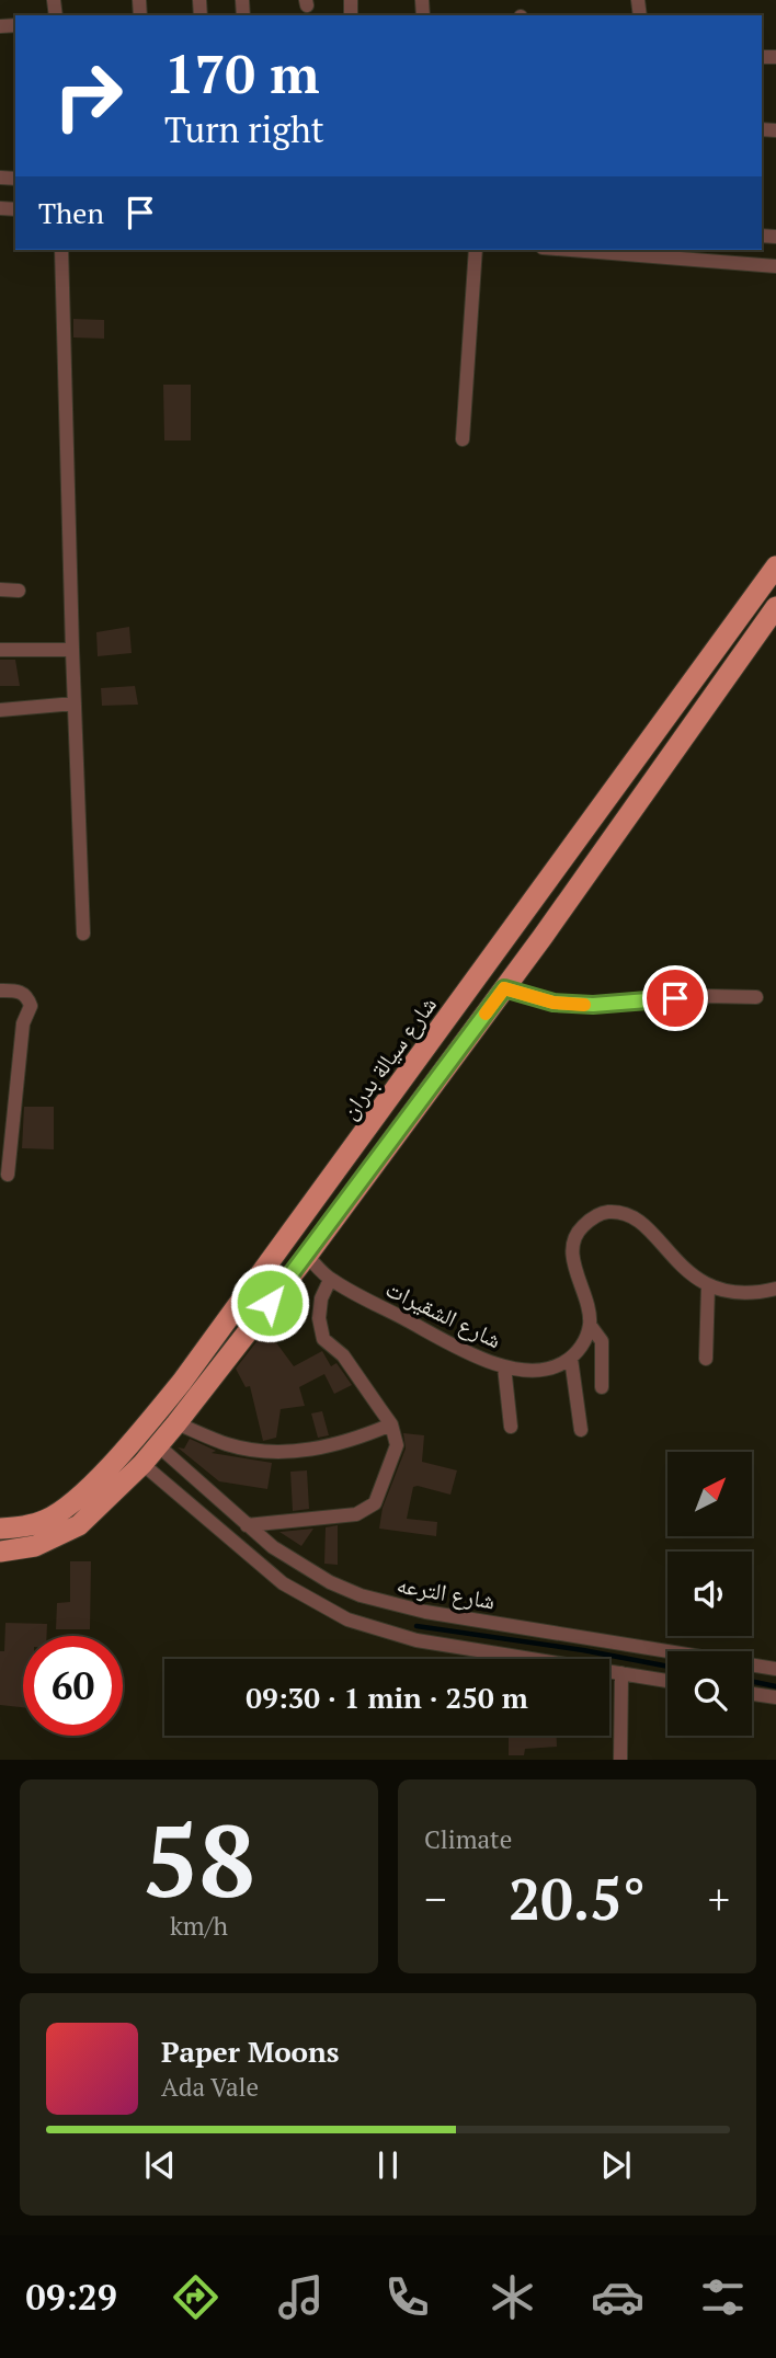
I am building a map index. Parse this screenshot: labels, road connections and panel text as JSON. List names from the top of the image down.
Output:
{
  "streets": {
    "main road": ["شارع سيالة بدران"],
    "street": ["شارع الشقيرات", "شارع الترعه"]
  },
  "north": "top right",
  "page": {
    "turn": ["170 m", "Turn right"],
    "then": "Then",
    "limit": "60",
    "trip": "09:30 · 1 min · 250 m",
    "tile": [
      ["58", "km/h"],
      "Climate"
    ],
    "heat": ["−", "20.5°", "+"],
    "song": ["Paper Moons", "Ada Vale"],
    "tabs": "09:29"
  }
}
